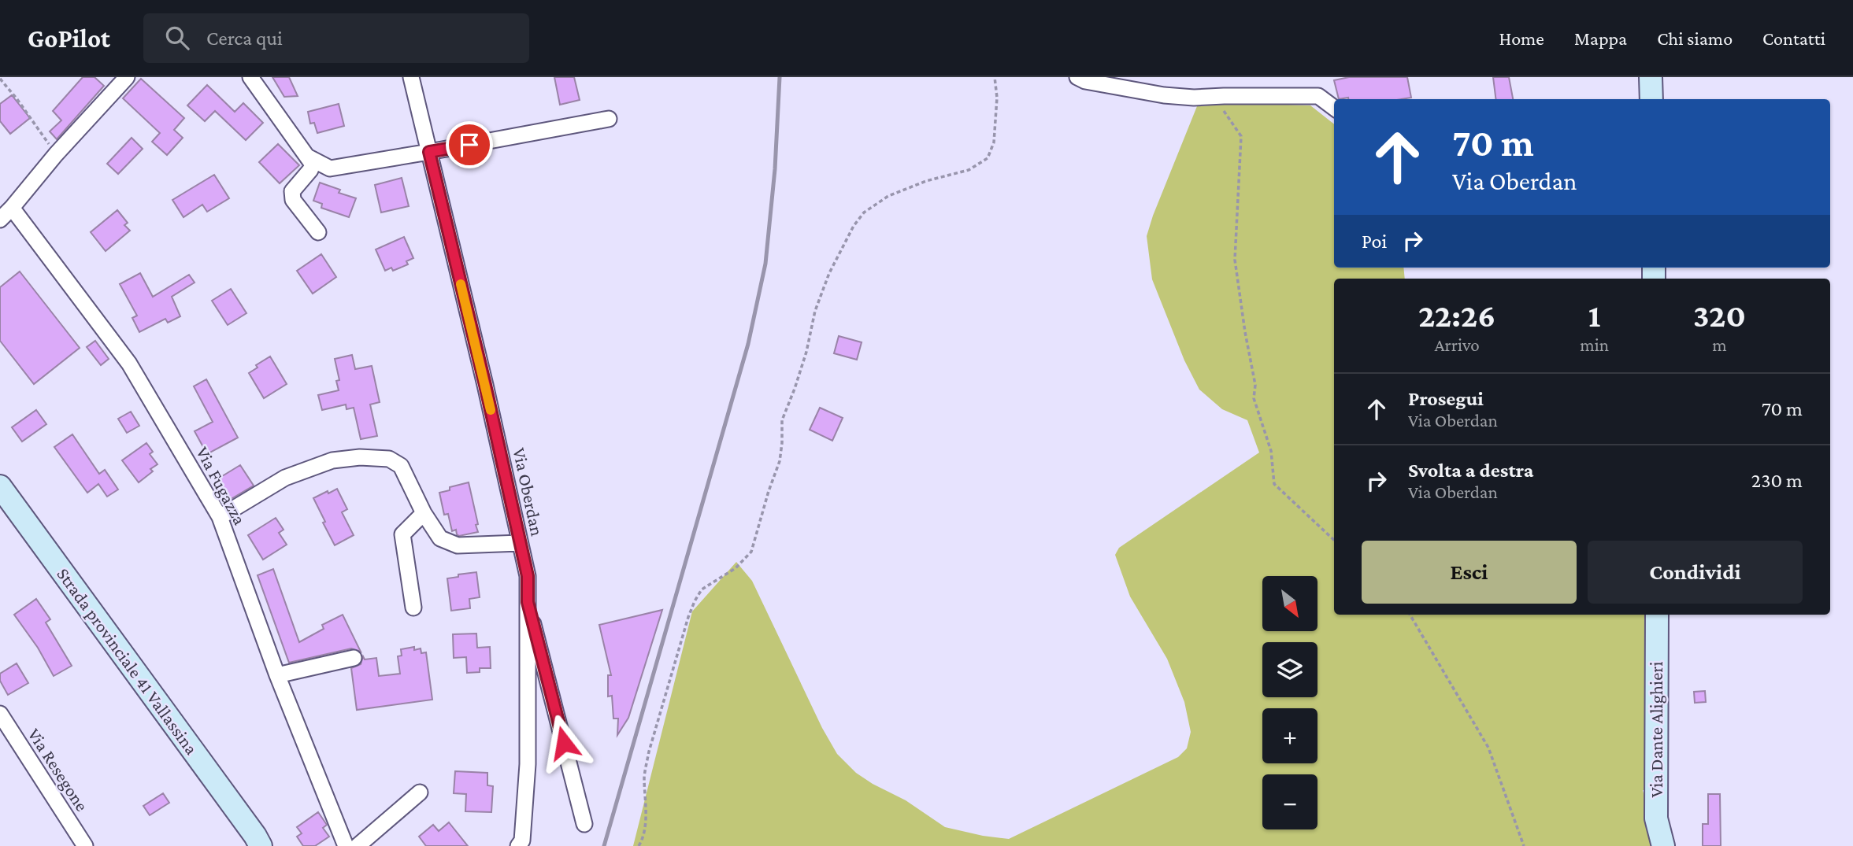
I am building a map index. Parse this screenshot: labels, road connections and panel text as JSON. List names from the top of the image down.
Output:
{
  "streets": {
    "main road": ["Strada provinciale 41 Vallassina", "Via Dante Alighieri"],
    "street": ["Via Fugazza", "Via Oberdan", "Via Resegone"]
  },
  "north": "bottom right",
  "page": {
    "header": "GoPilot",
    "search": "Cerca qui",
    "nav": [
      "Home",
      "Mappa",
      "Chi siamo",
      "Contatti"
    ],
    "turn": ["70 m", "Via Oberdan"],
    "then": "Poi",
    "eta": [
      "22:26",
      "Arrivo",
      "1",
      "min",
      "320",
      "m"
    ],
    "list": [
      {
        "name": "Prosegui",
        "note": "Via Oberdan",
        "value": "70 m"
      },
      {
        "name": "Svolta a destra",
        "note": "Via Oberdan",
        "value": "230 m"
      }
    ],
    "buttons": ["Esci", "Condividi"],
    "map_buttons": ["+", "−"]
  }
}
